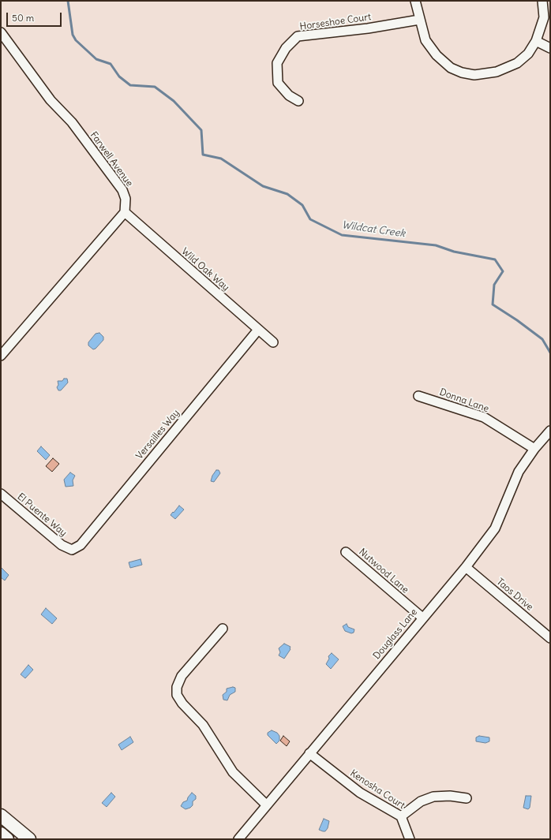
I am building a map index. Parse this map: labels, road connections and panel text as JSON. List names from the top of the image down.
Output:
{
  "streets": {
    "street": [
      "Horseshoe Court",
      "Farwell Avenue",
      "Wild Oak Way",
      "Donna Lane",
      "Versailles Way",
      "El Puente Way",
      "Nutwood Lane",
      "Taos Drive",
      "Douglass Lane",
      "Kenosha Court"
    ]
  },
  "crossings": [
    ["Farwell Avenue", "Wild Oak Way"],
    ["Wild Oak Way", "Versailles Way"],
    ["Donna Lane", "Douglass Lane"],
    ["Versailles Way", "El Puente Way"],
    ["Nutwood Lane", "Douglass Lane"],
    ["Taos Drive", "Douglass Lane"],
    ["Douglass Lane", "Kenosha Court"]
  ],
  "water": ["Wildcat Creek"],
  "scale_bar": "50 m"
}
